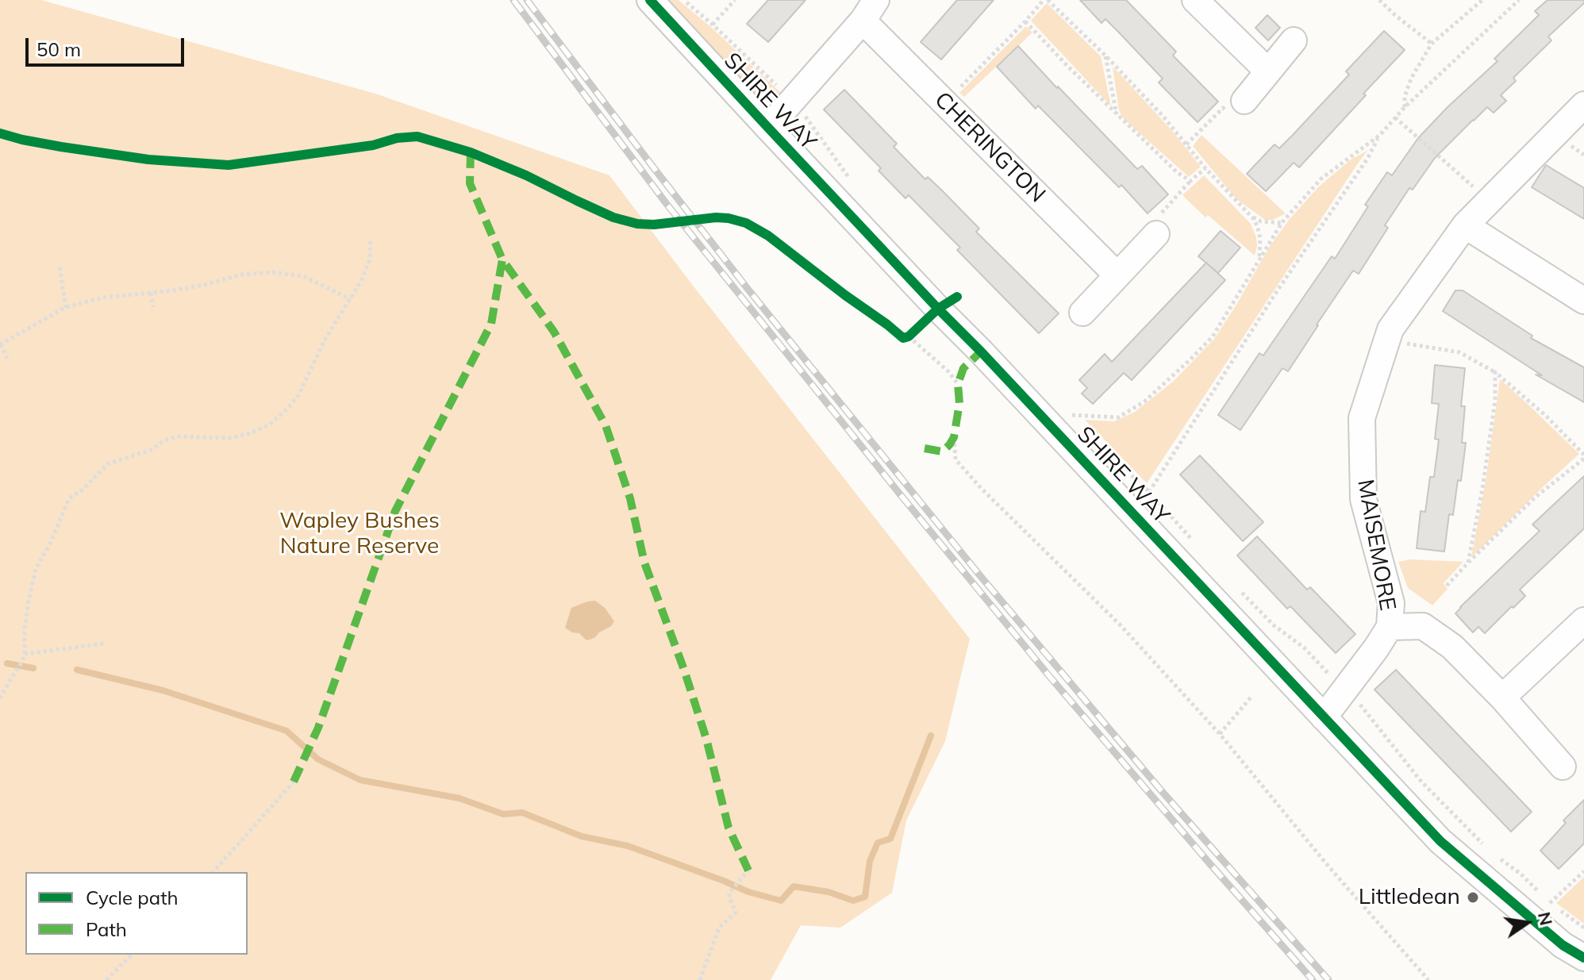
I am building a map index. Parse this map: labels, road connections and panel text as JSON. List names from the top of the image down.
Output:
{
  "streets": {
    "street": ["SHIRE WAY", "CHERINGTON", "MAISEMORE"]
  },
  "crossings": [
    ["SHIRE WAY", "CHERINGTON"],
    ["SHIRE WAY", "MAISEMORE"]
  ],
  "parks": ["Wapley Bushes Nature Reserve"],
  "places": ["Littledean"],
  "legend": ["Cycle path", "Path"],
  "scale_bar": "50 m",
  "north": "right"
}
